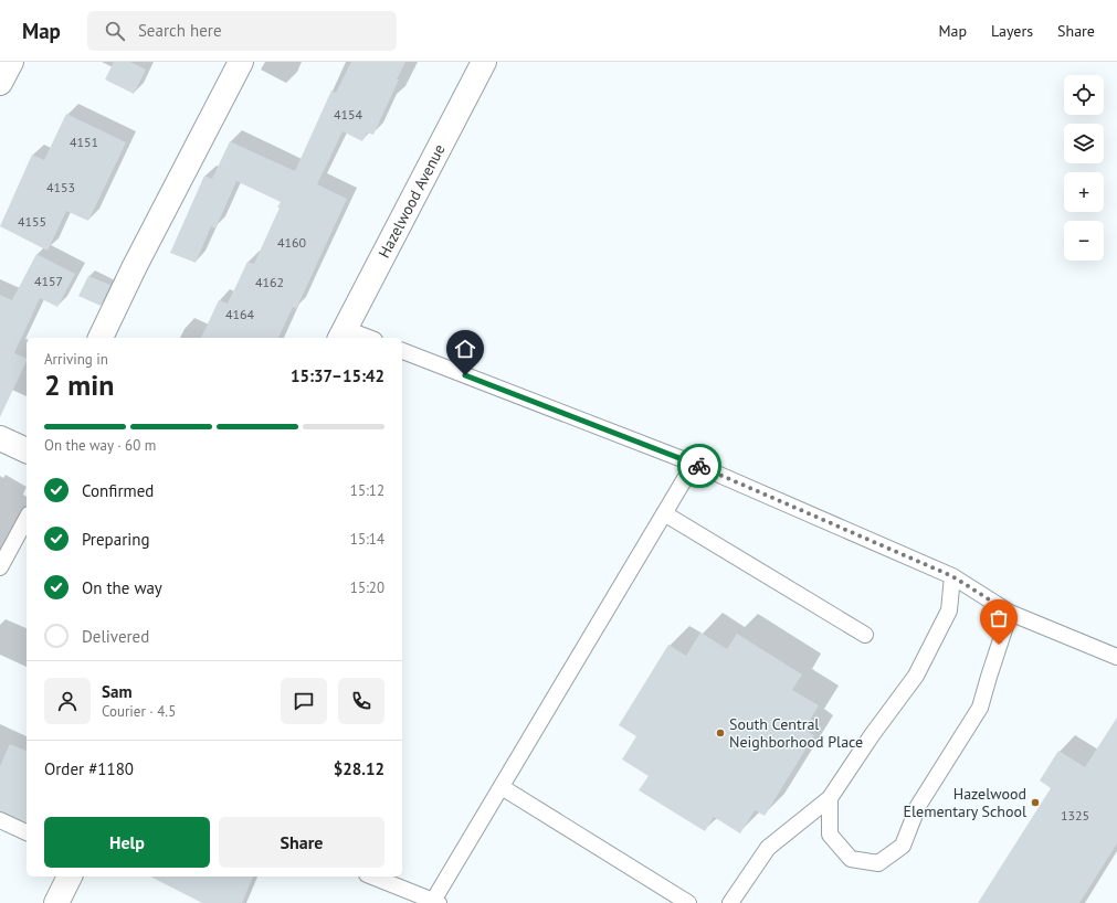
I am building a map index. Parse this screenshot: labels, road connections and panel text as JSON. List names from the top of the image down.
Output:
{
  "streets": {
    "street": ["Hazelwood Avenue"]
  },
  "places": ["South Central Neighborhood Place", "Hazelwood Elementary School"],
  "house_numbers": [
    "4154",
    "4151",
    "4153",
    "4155",
    "4160",
    "4157",
    "4162",
    "4164",
    "1325"
  ],
  "page": {
    "header": "Map",
    "search": "Search here",
    "nav": ["Map", "Layers", "Share"],
    "map_buttons": ["+", "−"],
    "heading": ["2 min", "Arriving in", "15:37–15:42"],
    "panel": [
      "Sam",
      "Courier · 4.5",
      "Order #1180",
      "$28.12"
    ],
    "bar": "On the way · 60 m",
    "list": [
      ["Confirmed", "15:12"],
      ["Preparing", "15:14"],
      ["On the way", "15:20"],
      "Delivered"
    ],
    "buttons": ["Help", "Share"]
  }
}
